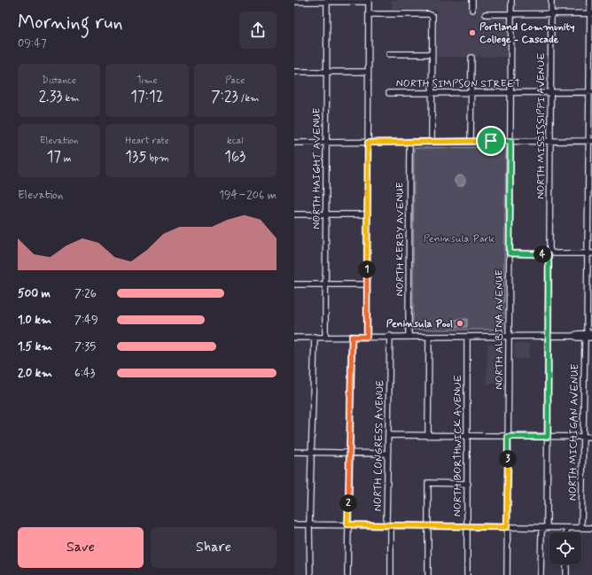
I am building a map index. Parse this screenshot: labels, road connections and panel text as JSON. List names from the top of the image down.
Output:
{
  "streets": {
    "street": [
      "NORTH SIMPSON STREET",
      "NORTH MISSISSIPPI AVENUE",
      "NORTH HAIGHT AVENUE",
      "NORTH KERBY AVENUE",
      "NORTH ALBINA AVENUE",
      "NORTH MICHIGAN AVENUE",
      "NORTH CONGRESS AVENUE",
      "NORTH BORTHWICK AVENUE"
    ]
  },
  "crossings": [
    ["NORTH SIMPSON STREET", "NORTH MISSISSIPPI AVENUE"],
    ["NORTH SIMPSON STREET", "NORTH ALBINA AVENUE"],
    ["NORTH SIMPSON STREET", "NORTH MICHIGAN AVENUE"]
  ],
  "parks": ["Peninsula Park"],
  "places": ["Portland Community College - Cascade", "Peninsula Pool"],
  "page": {
    "heading": ["Morning run", "09:47"],
    "stats": [
      ["Distance", "2.33 km"],
      ["Time", "17:12"],
      ["Pace", "7:23 /km"],
      ["Elevation", "17 m"],
      ["Heart rate", "135 bpm"],
      ["kcal", "163"]
    ],
    "chart": ["Elevation", "194–206 m"],
    "pins": [
      "4",
      "1",
      "3",
      "2"
    ],
    "list": [
      {
        "name": "500 m",
        "note": "7:26"
      },
      {
        "name": "1.0 km",
        "note": "7:49"
      },
      {
        "name": "1.5 km",
        "note": "7:35"
      },
      {
        "name": "2.0 km",
        "note": "6:43"
      }
    ],
    "buttons": ["Save", "Share"]
  }
}
